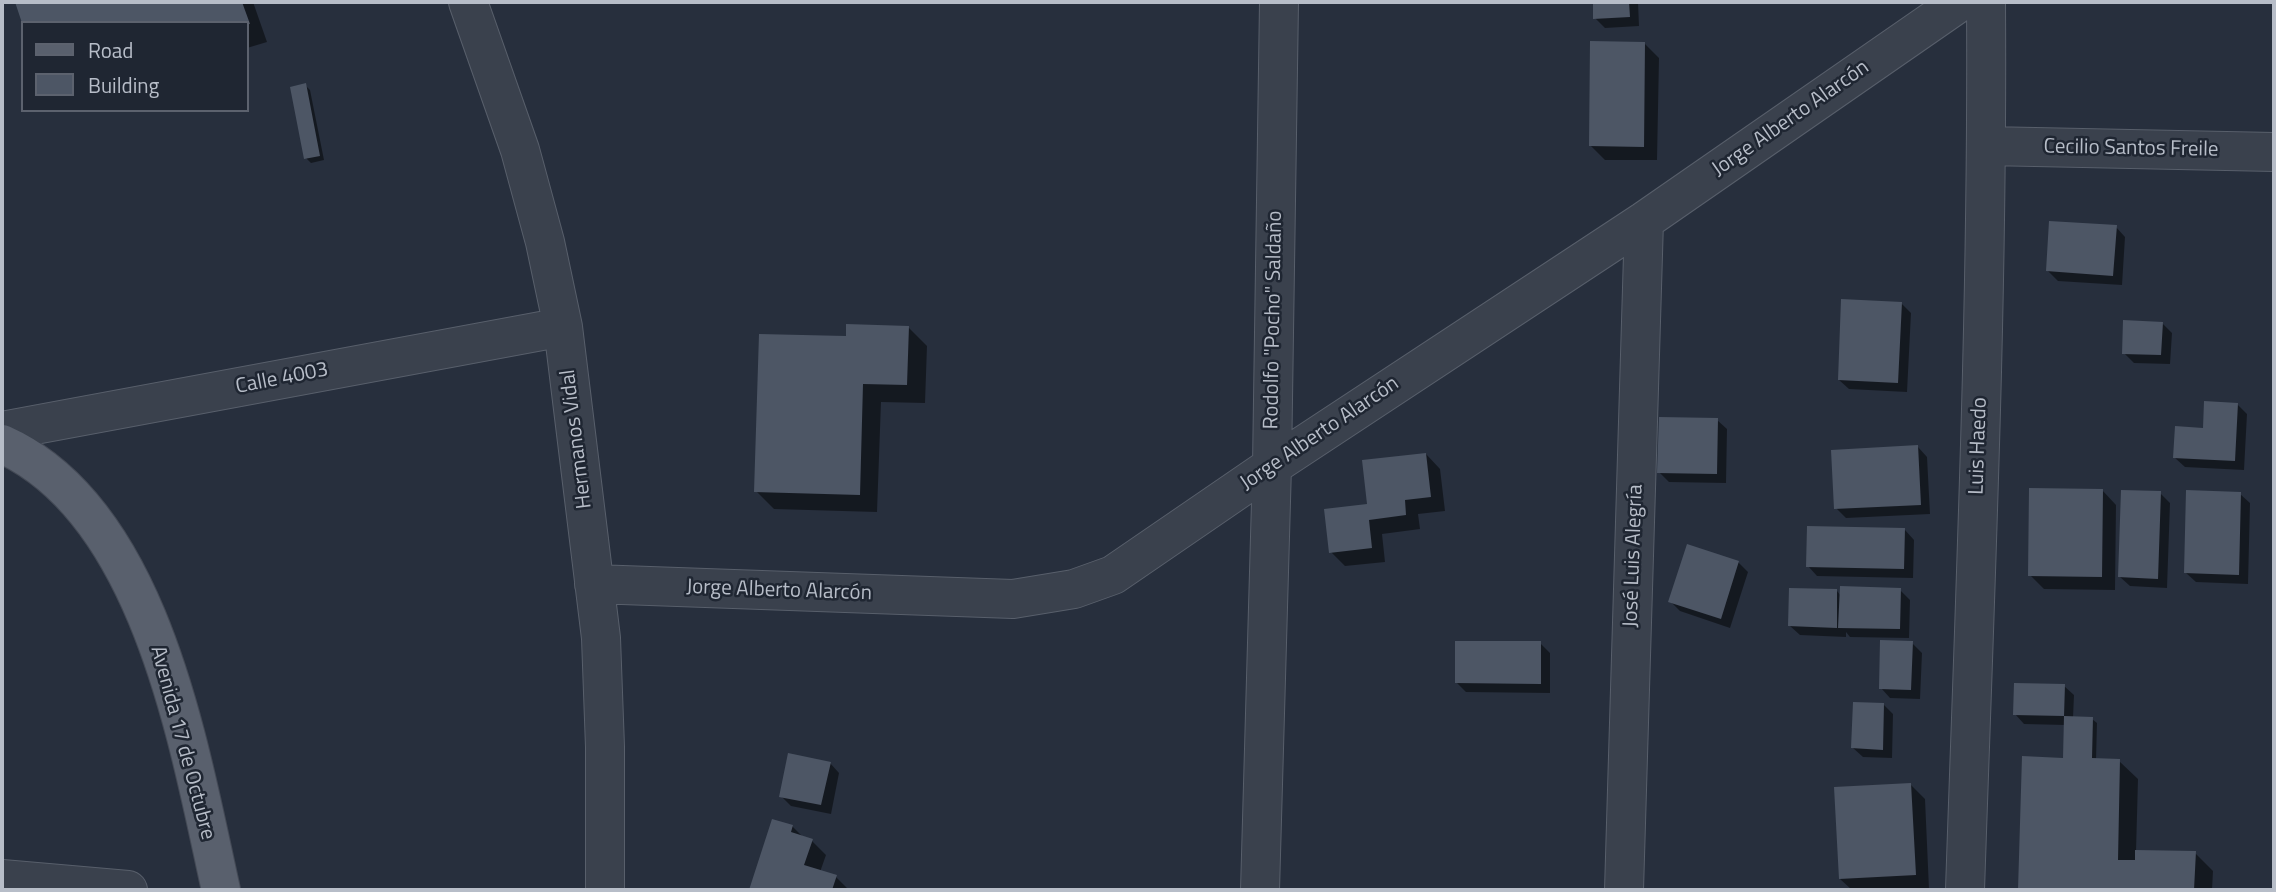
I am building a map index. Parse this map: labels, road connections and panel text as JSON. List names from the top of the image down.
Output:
{
  "streets": {
    "main road": ["Avenida 17 de Octubre"],
    "street": [
      "Jorge Alberto Alarcón",
      "Cecilio Santos Freile",
      "Rodolfo \"Pocho\" Saldaño",
      "Calle 4003",
      "Hermanos Vidal",
      "Luis Haedo",
      "José Luis Alegría"
    ]
  },
  "crossings": [
    ["Jorge Alberto Alarcón", "Rodolfo \"Pocho\" Saldaño"],
    ["Jorge Alberto Alarcón", "Hermanos Vidal"],
    ["Jorge Alberto Alarcón", "José Luis Alegría"],
    ["Cecilio Santos Freile", "Luis Haedo"],
    ["Calle 4003", "Hermanos Vidal"]
  ],
  "legend": ["Road", "Building"]
}
